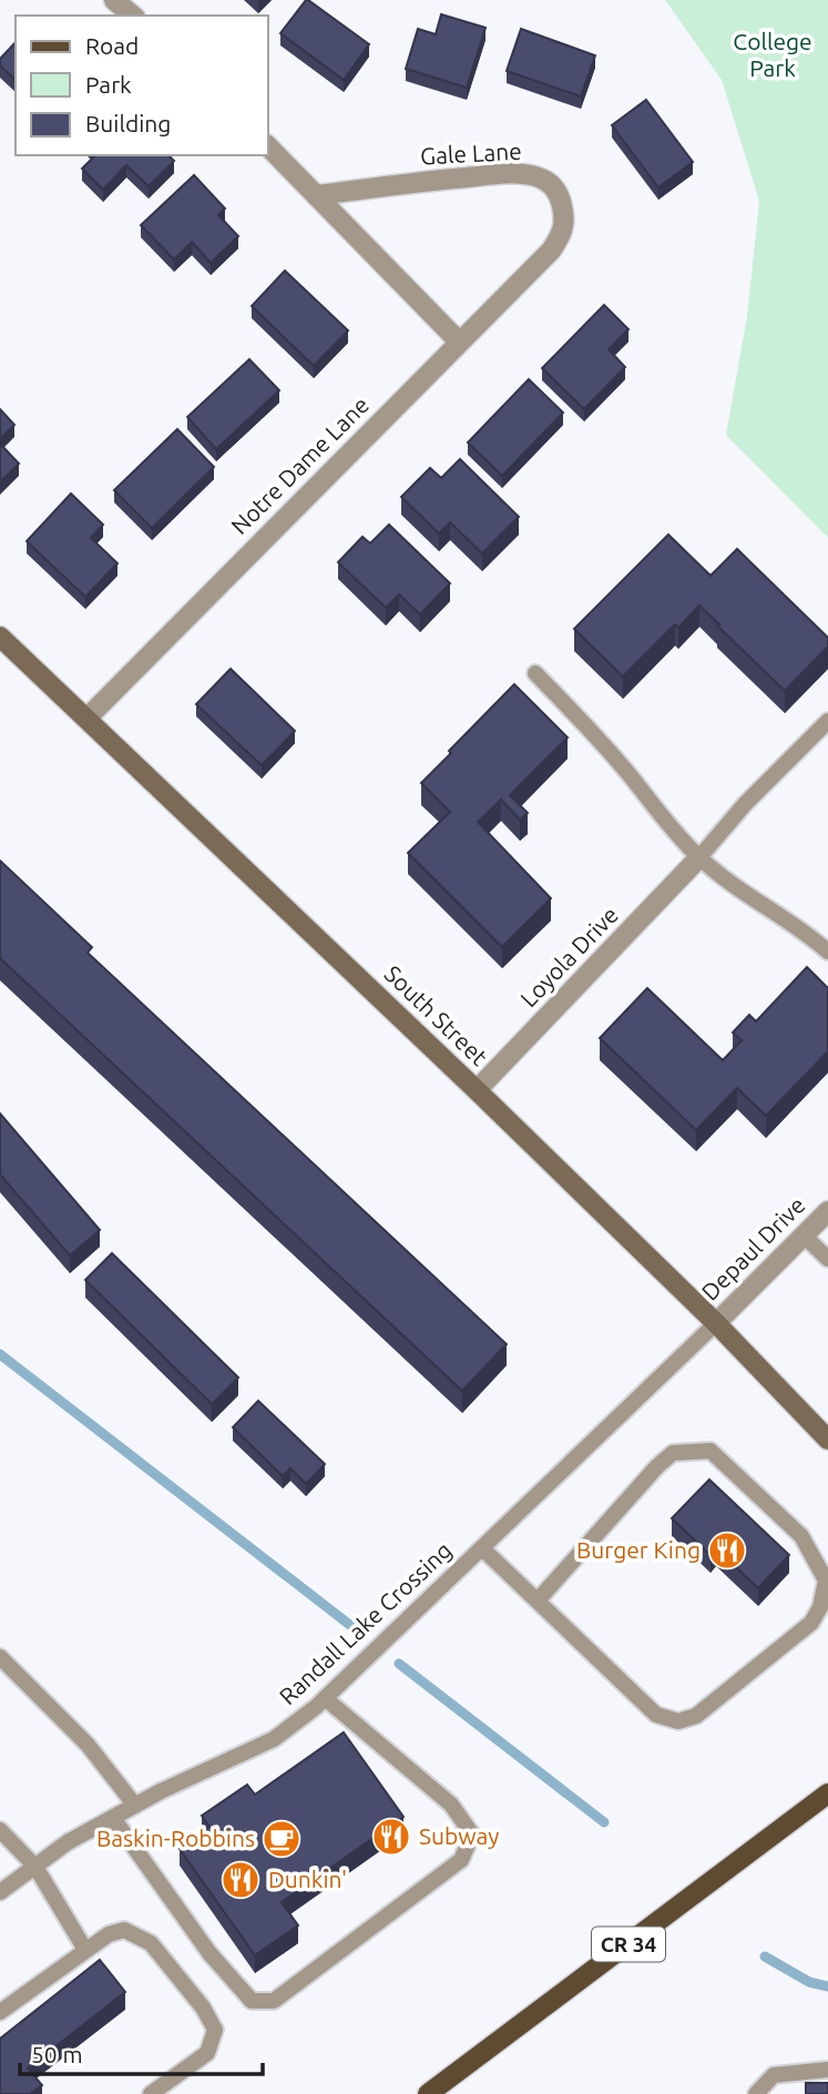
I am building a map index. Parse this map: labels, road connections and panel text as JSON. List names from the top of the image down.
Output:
{
  "streets": {
    "main road": ["CR 34"],
    "street": [
      "Gale Lane",
      "Notre Dame Lane",
      "Loyola Drive",
      "South Street",
      "Depaul Drive"
    ],
    "lane": ["Randall Lake Crossing"]
  },
  "crossings": [
    ["Gale Lane", "Notre Dame Lane"],
    ["Notre Dame Lane", "South Street"],
    ["Loyola Drive", "South Street"],
    ["South Street", "Depaul Drive"],
    ["South Street", "Randall Lake Crossing"],
    ["Depaul Drive", "Randall Lake Crossing"]
  ],
  "parks": ["College Park"],
  "places": {
    "restaurant": ["Burger King", "Subway", "Dunkin'"],
    "cafe": ["Baskin-Robbins"]
  },
  "legend": ["Road", "Park", "Building"],
  "scale_bar": "50 m"
}
